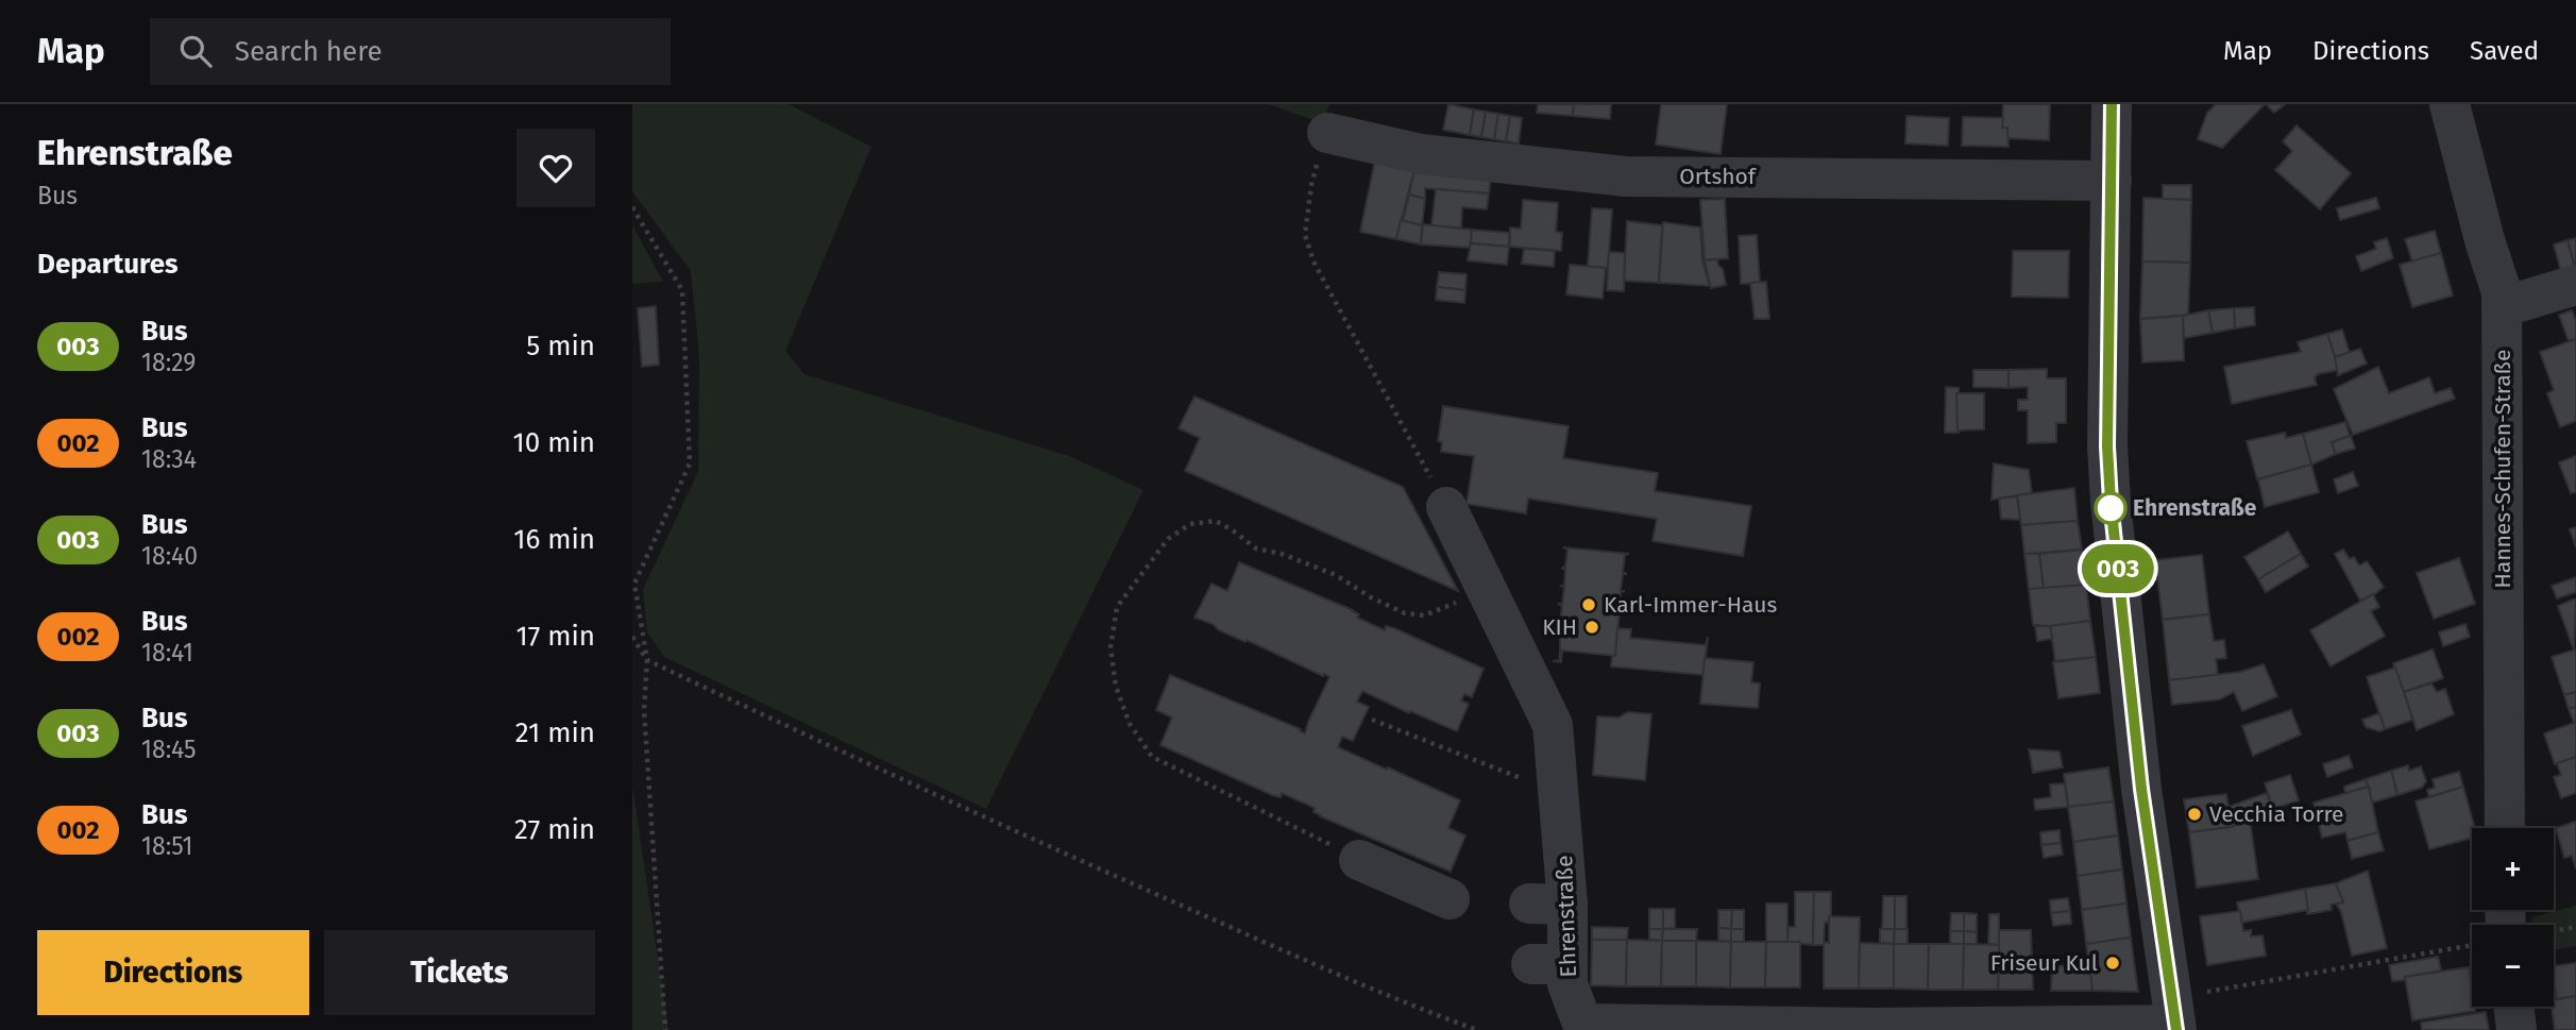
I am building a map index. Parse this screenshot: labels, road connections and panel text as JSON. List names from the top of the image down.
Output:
{
  "streets": {
    "street": ["Ortshof", "Hannes-Schufen-Straße", "Ehrenstraße"]
  },
  "places": [
    "Ehrenstraße",
    "Karl-Immer-Haus",
    "KIH",
    "Vecchia Torre",
    "Friseur Kul"
  ],
  "lines": ["bus line 003"],
  "page": {
    "header": "Map",
    "search": "Search here",
    "nav": ["Map", "Directions", "Saved"],
    "heading": [
      ["Ehrenstraße", "Bus"],
      "Departures"
    ],
    "on_map": "003",
    "list": [
      {
        "mark": "003",
        "name": "Bus",
        "note": "18:29",
        "value": "5 min"
      },
      {
        "mark": "002",
        "name": "Bus",
        "note": "18:34",
        "value": "10 min"
      },
      {
        "mark": "003",
        "name": "Bus",
        "note": "18:40",
        "value": "16 min"
      },
      {
        "mark": "002",
        "name": "Bus",
        "note": "18:41",
        "value": "17 min"
      },
      {
        "mark": "003",
        "name": "Bus",
        "note": "18:45",
        "value": "21 min"
      },
      {
        "mark": "002",
        "name": "Bus",
        "note": "18:51",
        "value": "27 min"
      }
    ],
    "map_buttons": ["+", "−"],
    "buttons": ["Directions", "Tickets"]
  }
}
